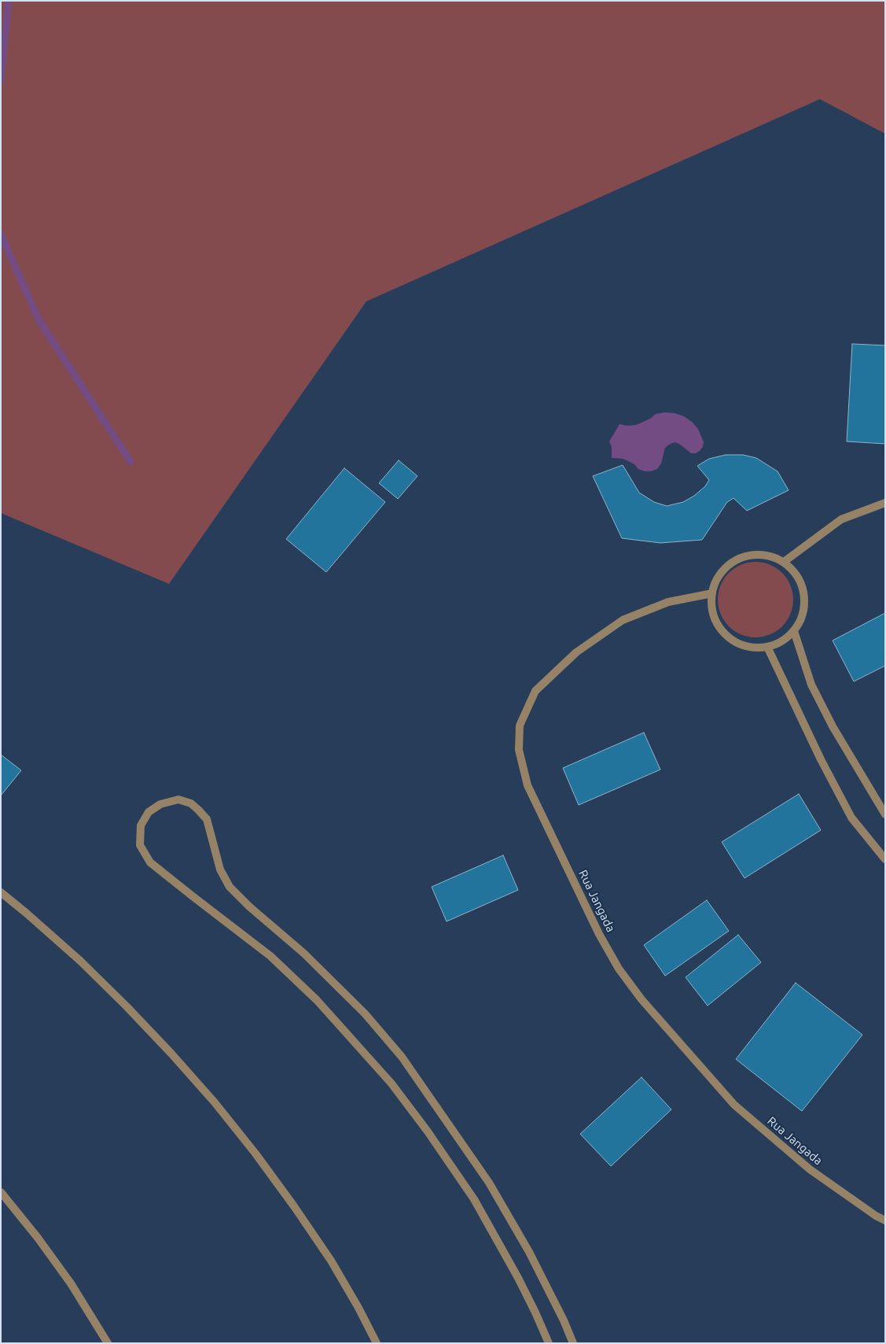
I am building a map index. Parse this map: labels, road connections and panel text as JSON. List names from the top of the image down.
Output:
{
  "streets": {
    "street": ["Rua Jangada"]
  }
}
